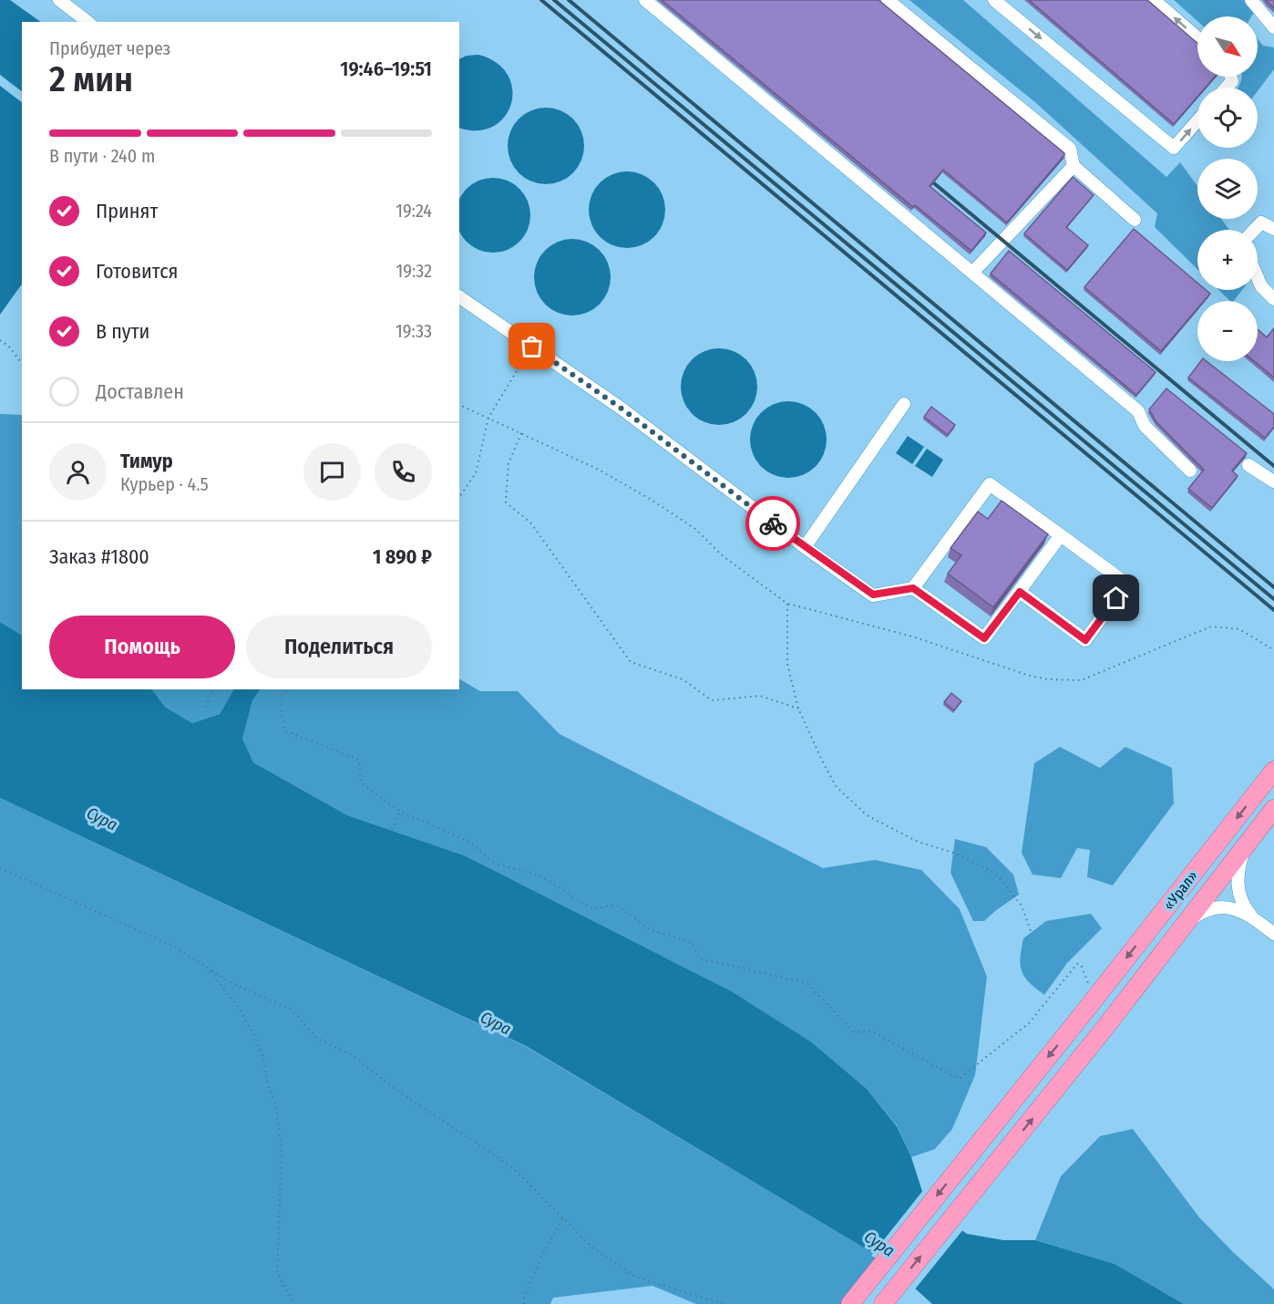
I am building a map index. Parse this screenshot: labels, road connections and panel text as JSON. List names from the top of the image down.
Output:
{
  "streets": {
    "highway": ["«Урал»"]
  },
  "water": ["Сура"],
  "north": "bottom right",
  "page": {
    "map_buttons": ["+", "−"],
    "heading": ["2 мин", "Прибудет через", "19:46–19:51"],
    "panel": [
      "Тимур",
      "Курьер · 4.5",
      "Заказ #1800",
      "1 890 ₽"
    ],
    "bar": "В пути · 240 m",
    "list": [
      ["Принят", "19:24"],
      ["Готовится", "19:32"],
      ["В пути", "19:33"],
      "Доставлен"
    ],
    "buttons": ["Помощь", "Поделиться"]
  }
}
